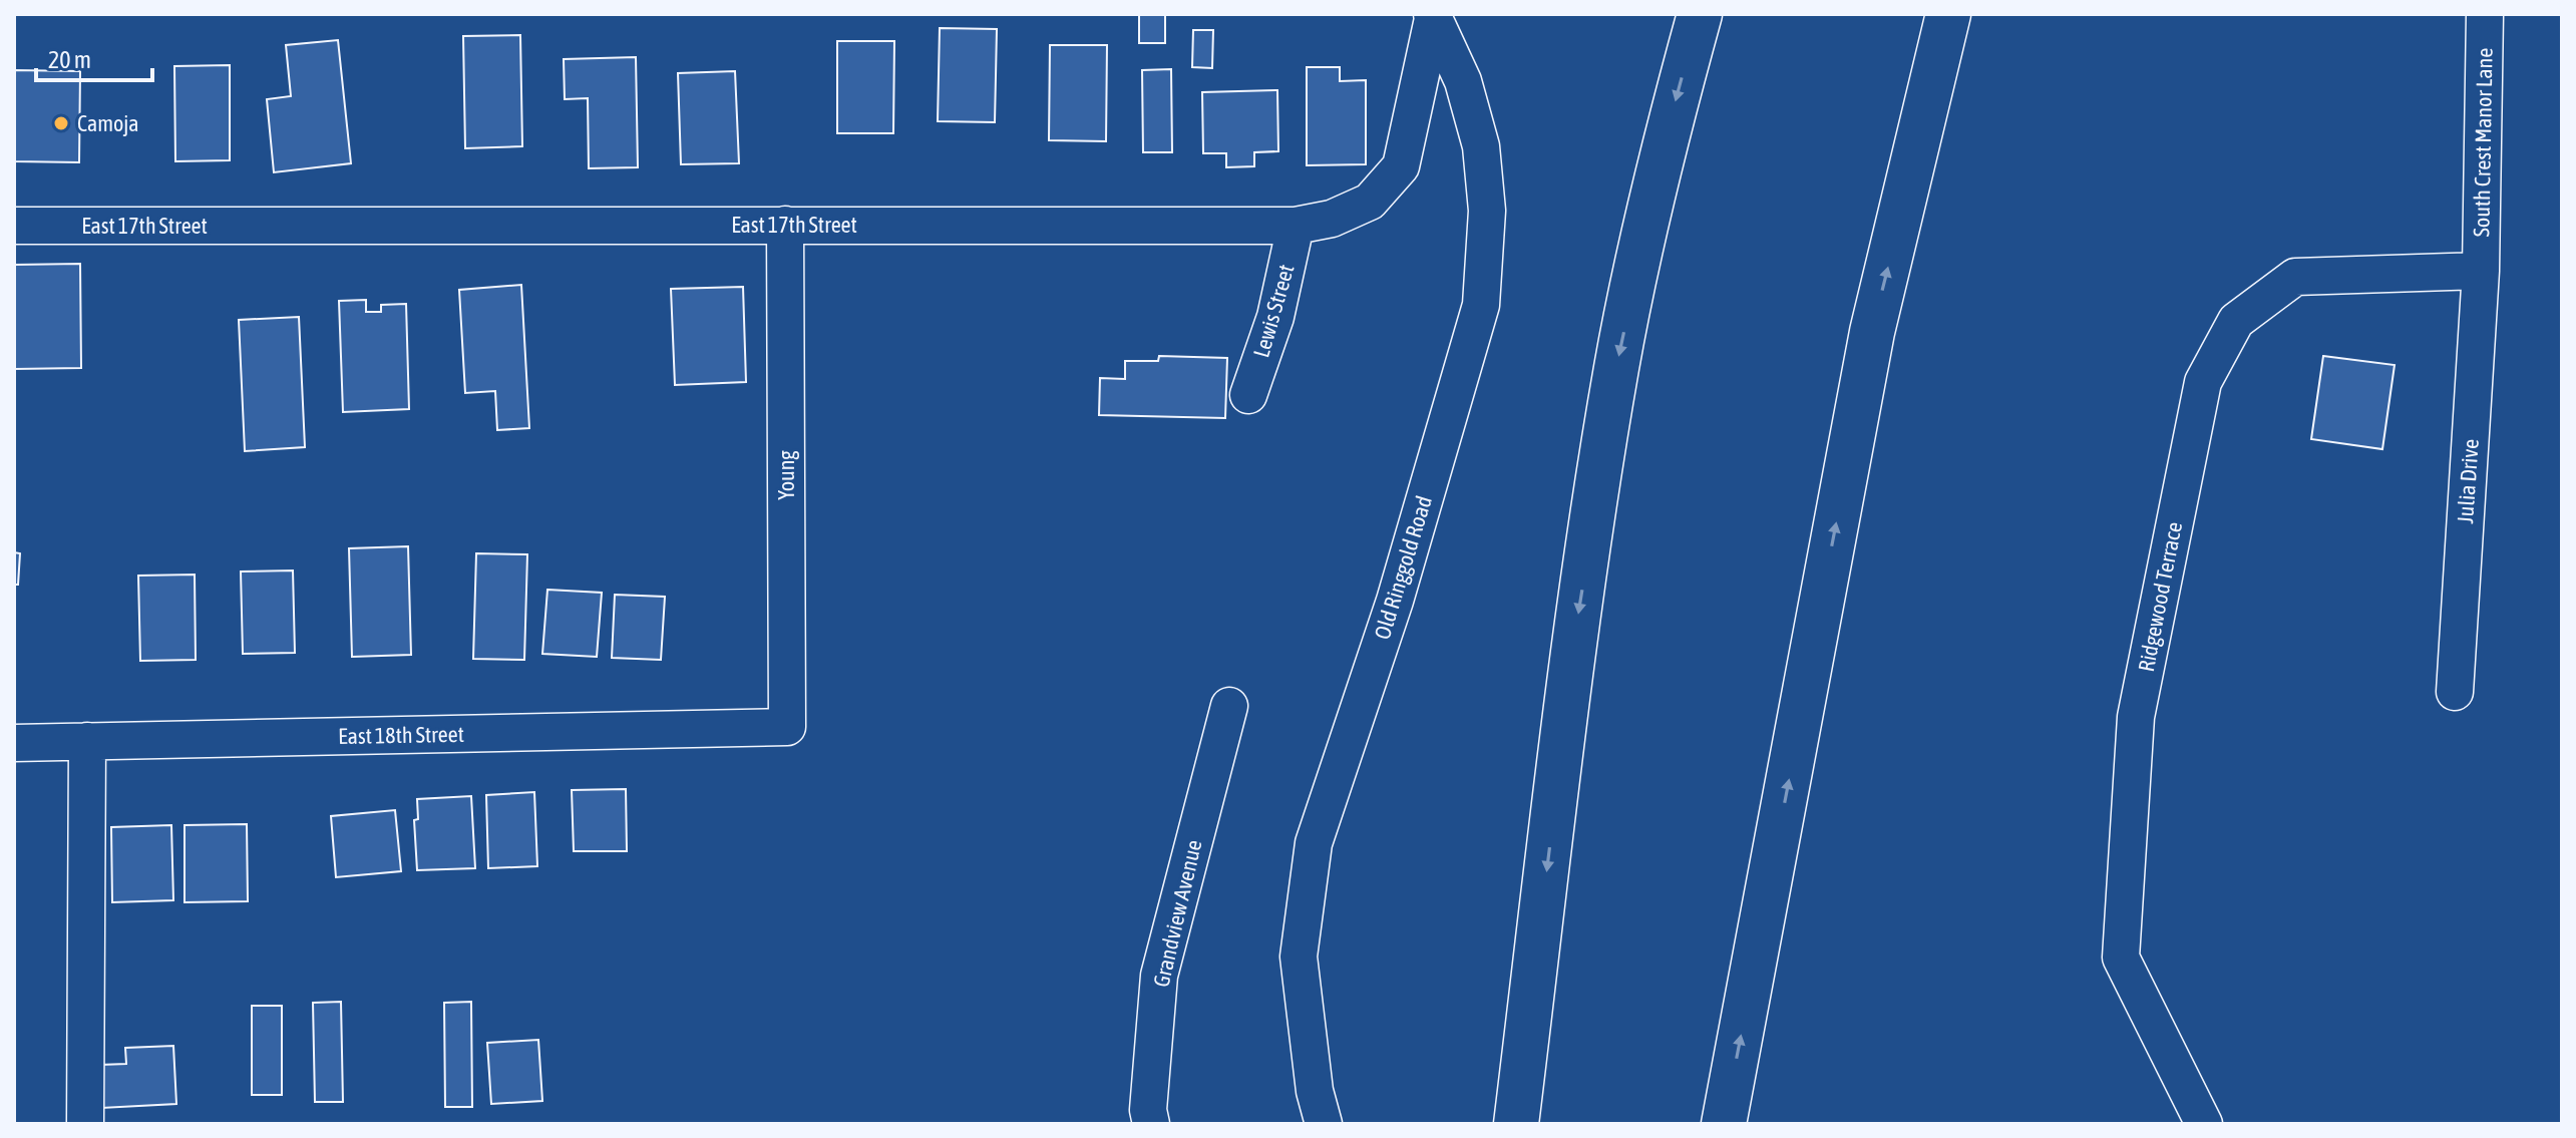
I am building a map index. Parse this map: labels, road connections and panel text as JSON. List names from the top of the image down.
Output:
{
  "streets": {
    "street": [
      "South Crest Manor Lane",
      "East 17th Street",
      "Lewis Street",
      "Young",
      "Julia Drive",
      "Old Ringgold Road",
      "Ridgewood Terrace",
      "East 18th Street",
      "Grandview Avenue"
    ]
  },
  "crossings": [
    ["South Crest Manor Lane", "Julia Drive"],
    ["South Crest Manor Lane", "Ridgewood Terrace"],
    ["East 17th Street", "Lewis Street"],
    ["East 17th Street", "Young"],
    ["East 17th Street", "Old Ringgold Road"],
    ["Young", "East 18th Street"],
    ["Julia Drive", "Ridgewood Terrace"]
  ],
  "places": ["Camoja"],
  "scale_bar": "20 m"
}
